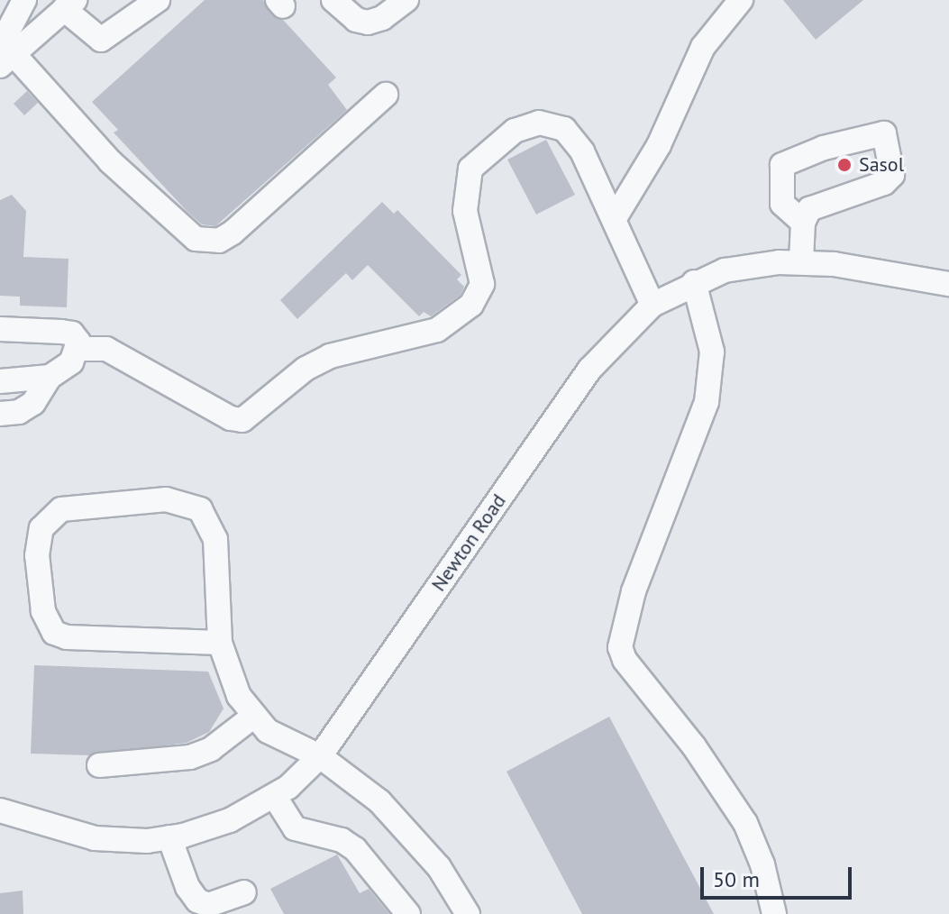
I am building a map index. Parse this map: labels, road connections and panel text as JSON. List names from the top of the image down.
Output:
{
  "streets": {
    "lane": ["Newton Road"]
  },
  "places": ["Sasol"],
  "scale_bar": "50 m"
}
